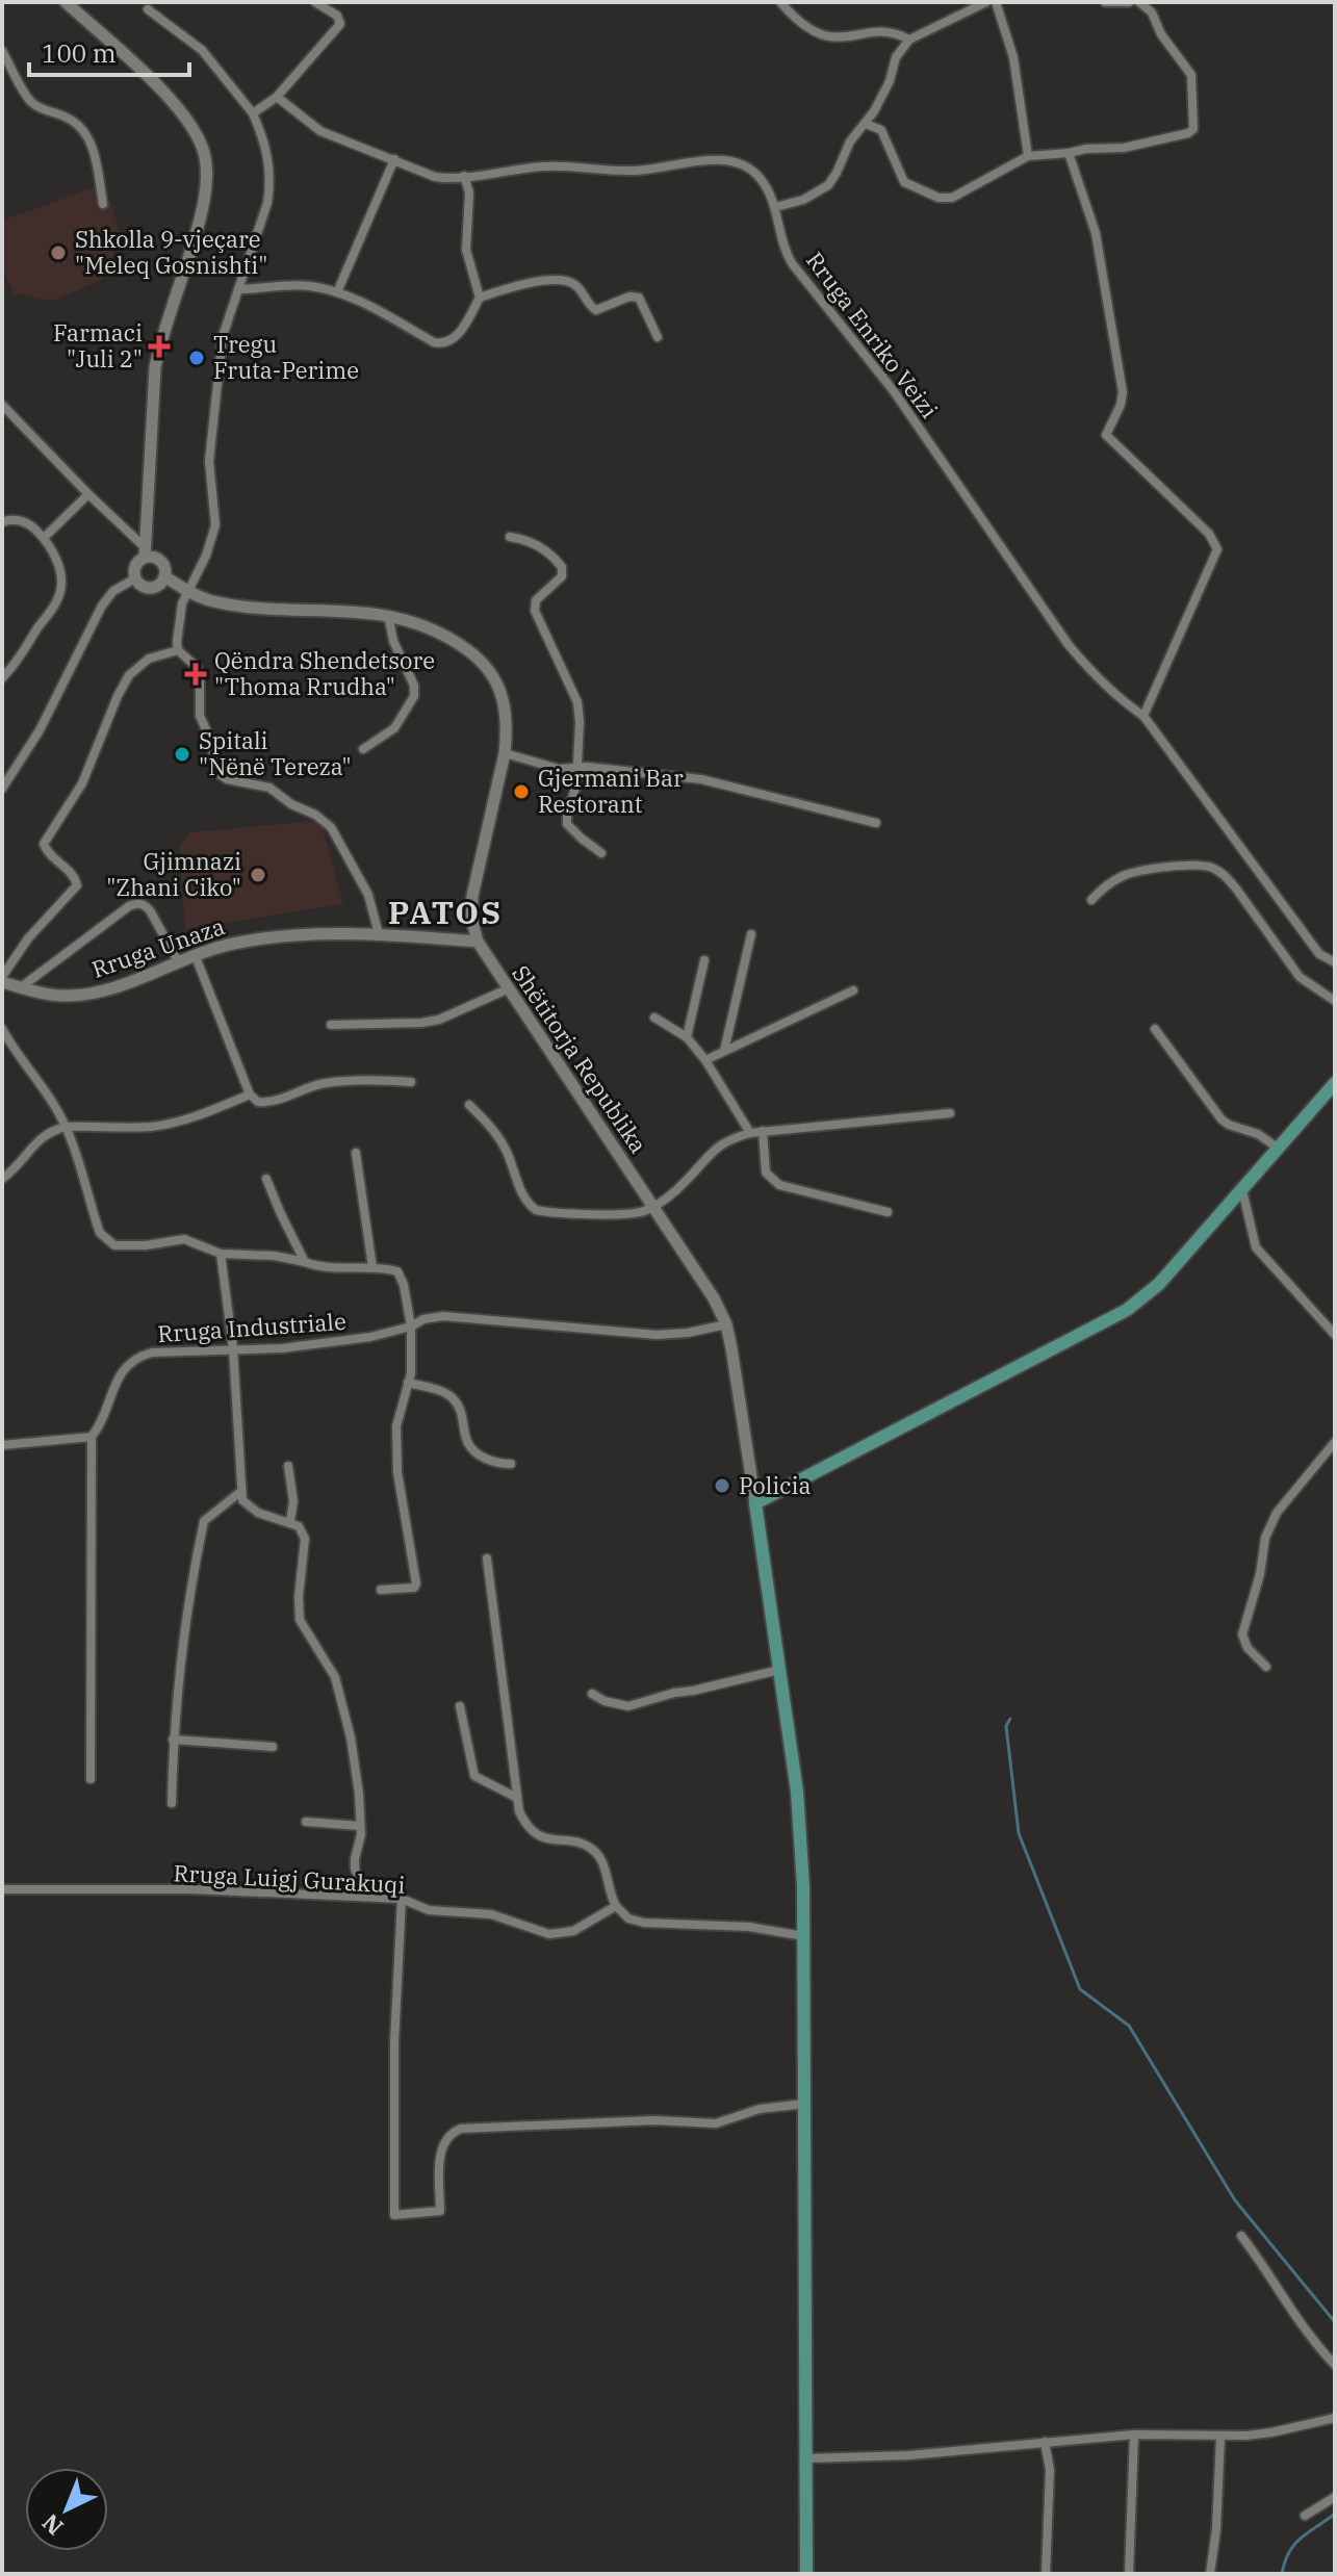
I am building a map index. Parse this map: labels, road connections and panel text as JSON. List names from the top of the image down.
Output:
{
  "streets": {
    "main road": ["Rruga Unaza", "Shëtitorja Republika"],
    "street": ["Rruga Enriko Veizi", "Rruga Industriale", "Rruga Luigj Gurakuqi"]
  },
  "crossings": [
    ["Rruga Unaza", "Shëtitorja Republika"],
    ["Shëtitorja Republika", "Rruga Industriale"]
  ],
  "districts": ["PATOS"],
  "places": {
    "other": [
      "Shkolla 9-vjeçare \"Meleq Gosnishti\"",
      "Tregu Fruta-Perime",
      "Spitali \"Nënë Tereza\"",
      "Gjermani Bar Restorant",
      "Gjimnazi \"Zhani Ciko\"",
      "Policia"
    ],
    "health": ["Farmaci \"Juli 2\"", "Qëndra Shendetsore \"Thoma Rrudha\""]
  },
  "scale_bar": "100 m",
  "north": "bottom left"
}
